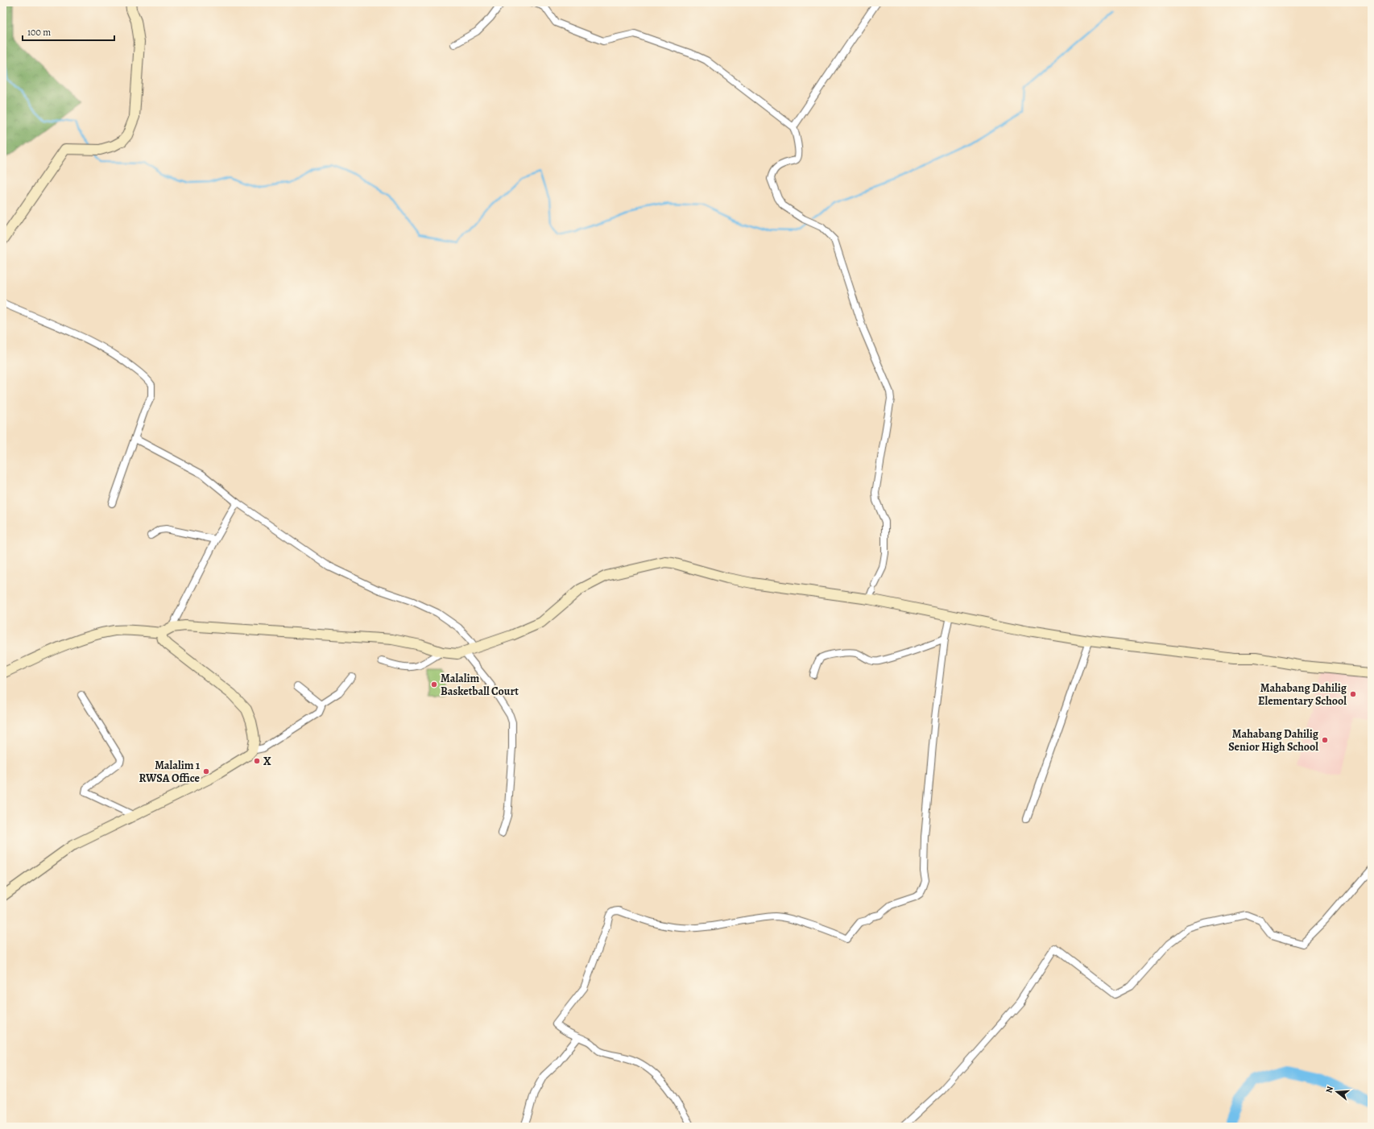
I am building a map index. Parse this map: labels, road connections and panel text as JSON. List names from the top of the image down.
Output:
{
  "places": [
    "Malalim Basketball Court",
    "Mahabang Dahilig Elementary School",
    "Mahabang Dahilig Senior High School",
    "X",
    "Malalim 1 RWSA Office"
  ],
  "scale_bar": "100 m",
  "north": "left"
}
